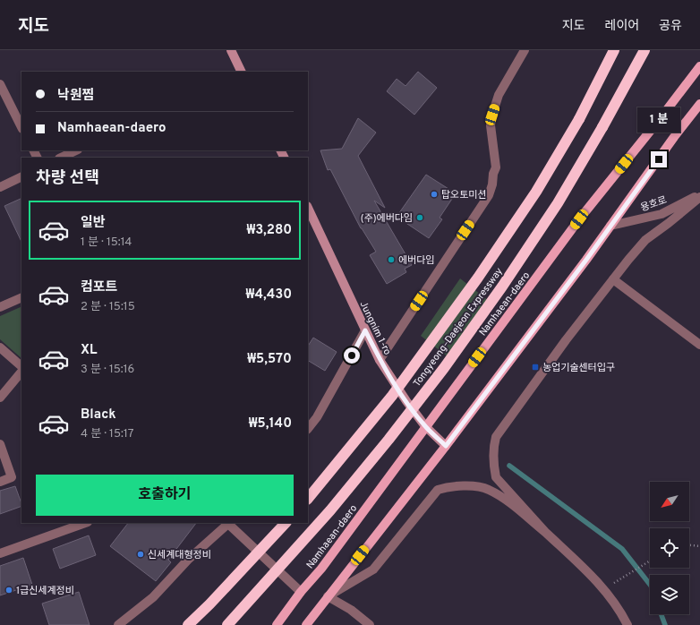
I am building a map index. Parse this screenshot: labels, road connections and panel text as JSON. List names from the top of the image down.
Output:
{
  "streets": {
    "highway": ["Tongyeong–Daejeon Expressway"],
    "main road": ["Namhaean-daero"],
    "street": ["용호로", "Jungnim 1-ro"]
  },
  "crossings": [
    ["Namhaean-daero", "Jungnim 1-ro"]
  ],
  "places": {
    "other": [
      "탑오토미션",
      "(주)에버다임",
      "에버다임",
      "신세계대형정비",
      "1급신세계정비"
    ],
    "transit": ["농업기술센터입구"]
  },
  "north": "bottom left",
  "page": {
    "header": "지도",
    "nav": ["지도", "레이어", "공유"],
    "banner": ["낙원찜", "Namhaean-daero"],
    "bubble": "1 분",
    "heading": "차량 선택",
    "list": [
      {
        "name": "일반",
        "note": "1 분 · 15:14",
        "value": "₩3,280"
      },
      {
        "name": "컴포트",
        "note": "2 분 · 15:15",
        "value": "₩4,430"
      },
      {
        "name": "XL",
        "note": "3 분 · 15:16",
        "value": "₩5,570"
      },
      {
        "name": "Black",
        "note": "4 분 · 15:17",
        "value": "₩5,140"
      }
    ],
    "buttons": "호출하기"
  }
}
